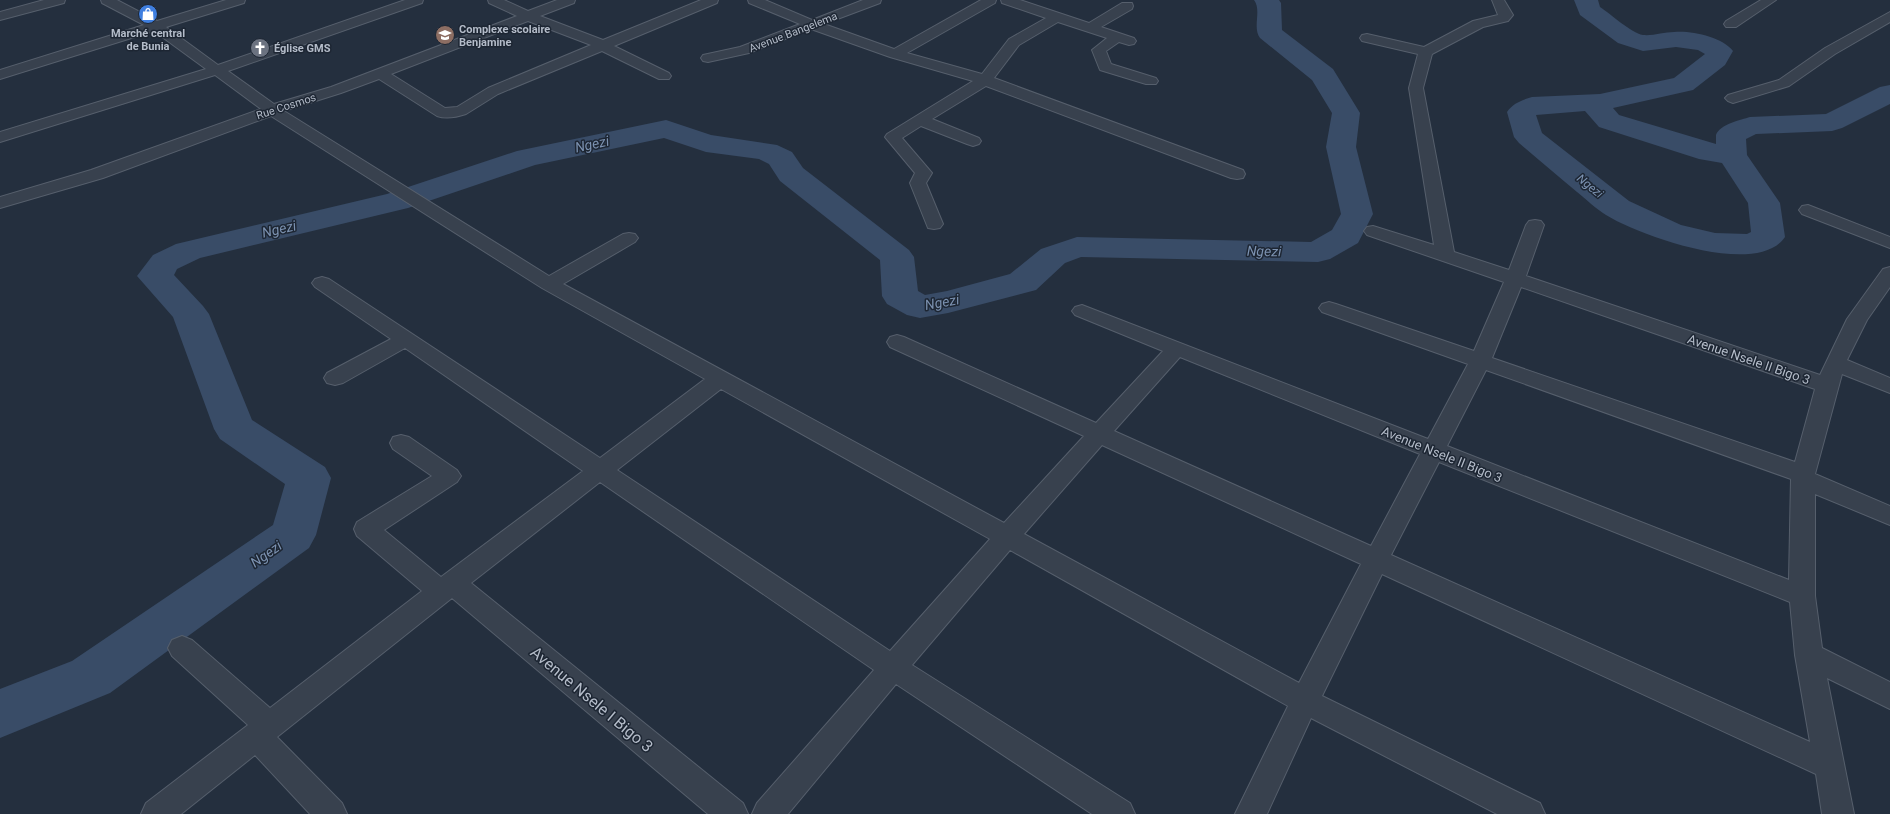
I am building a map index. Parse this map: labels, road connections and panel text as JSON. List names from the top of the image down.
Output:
{
  "streets": {
    "street": [
      "Avenue Bangelema",
      "Rue Cosmos",
      "Avenue Nsele II Bigo 3",
      "Avenue Nsele I Bigo 3"
    ]
  },
  "water": ["Ngezi"],
  "places": {
    "shop": ["Marché central de Bunia"],
    "school or university": ["Complexe scolaire Benjamine"],
    "church": ["Église GMS"]
  }
}
